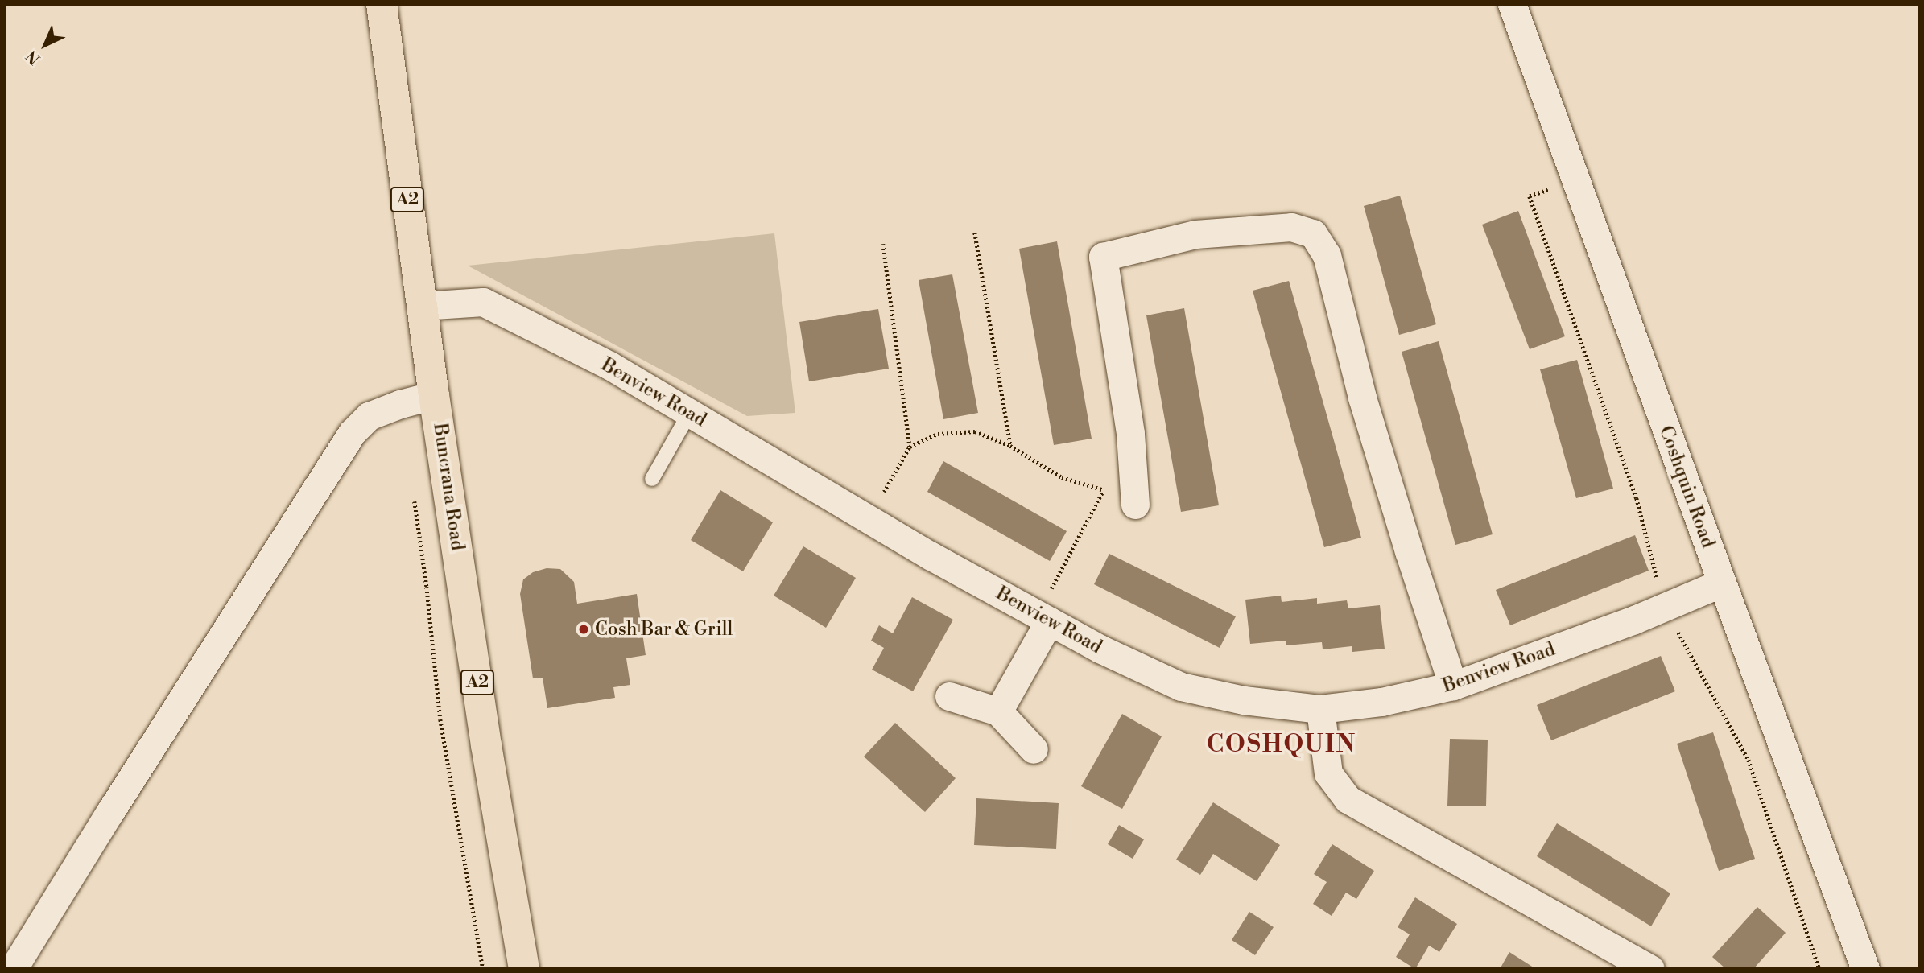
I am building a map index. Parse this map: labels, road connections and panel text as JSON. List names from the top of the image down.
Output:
{
  "streets": {
    "highway": ["A2", "Buncrana Road"],
    "street": ["Benview Road", "Coshquin Road"]
  },
  "crossings": [
    ["Benview Road", "Buncrana Road"],
    ["Benview Road", "Coshquin Road"]
  ],
  "districts": ["COSHQUIN"],
  "places": ["Cosh Bar & Grill"],
  "north": "bottom left"
}
